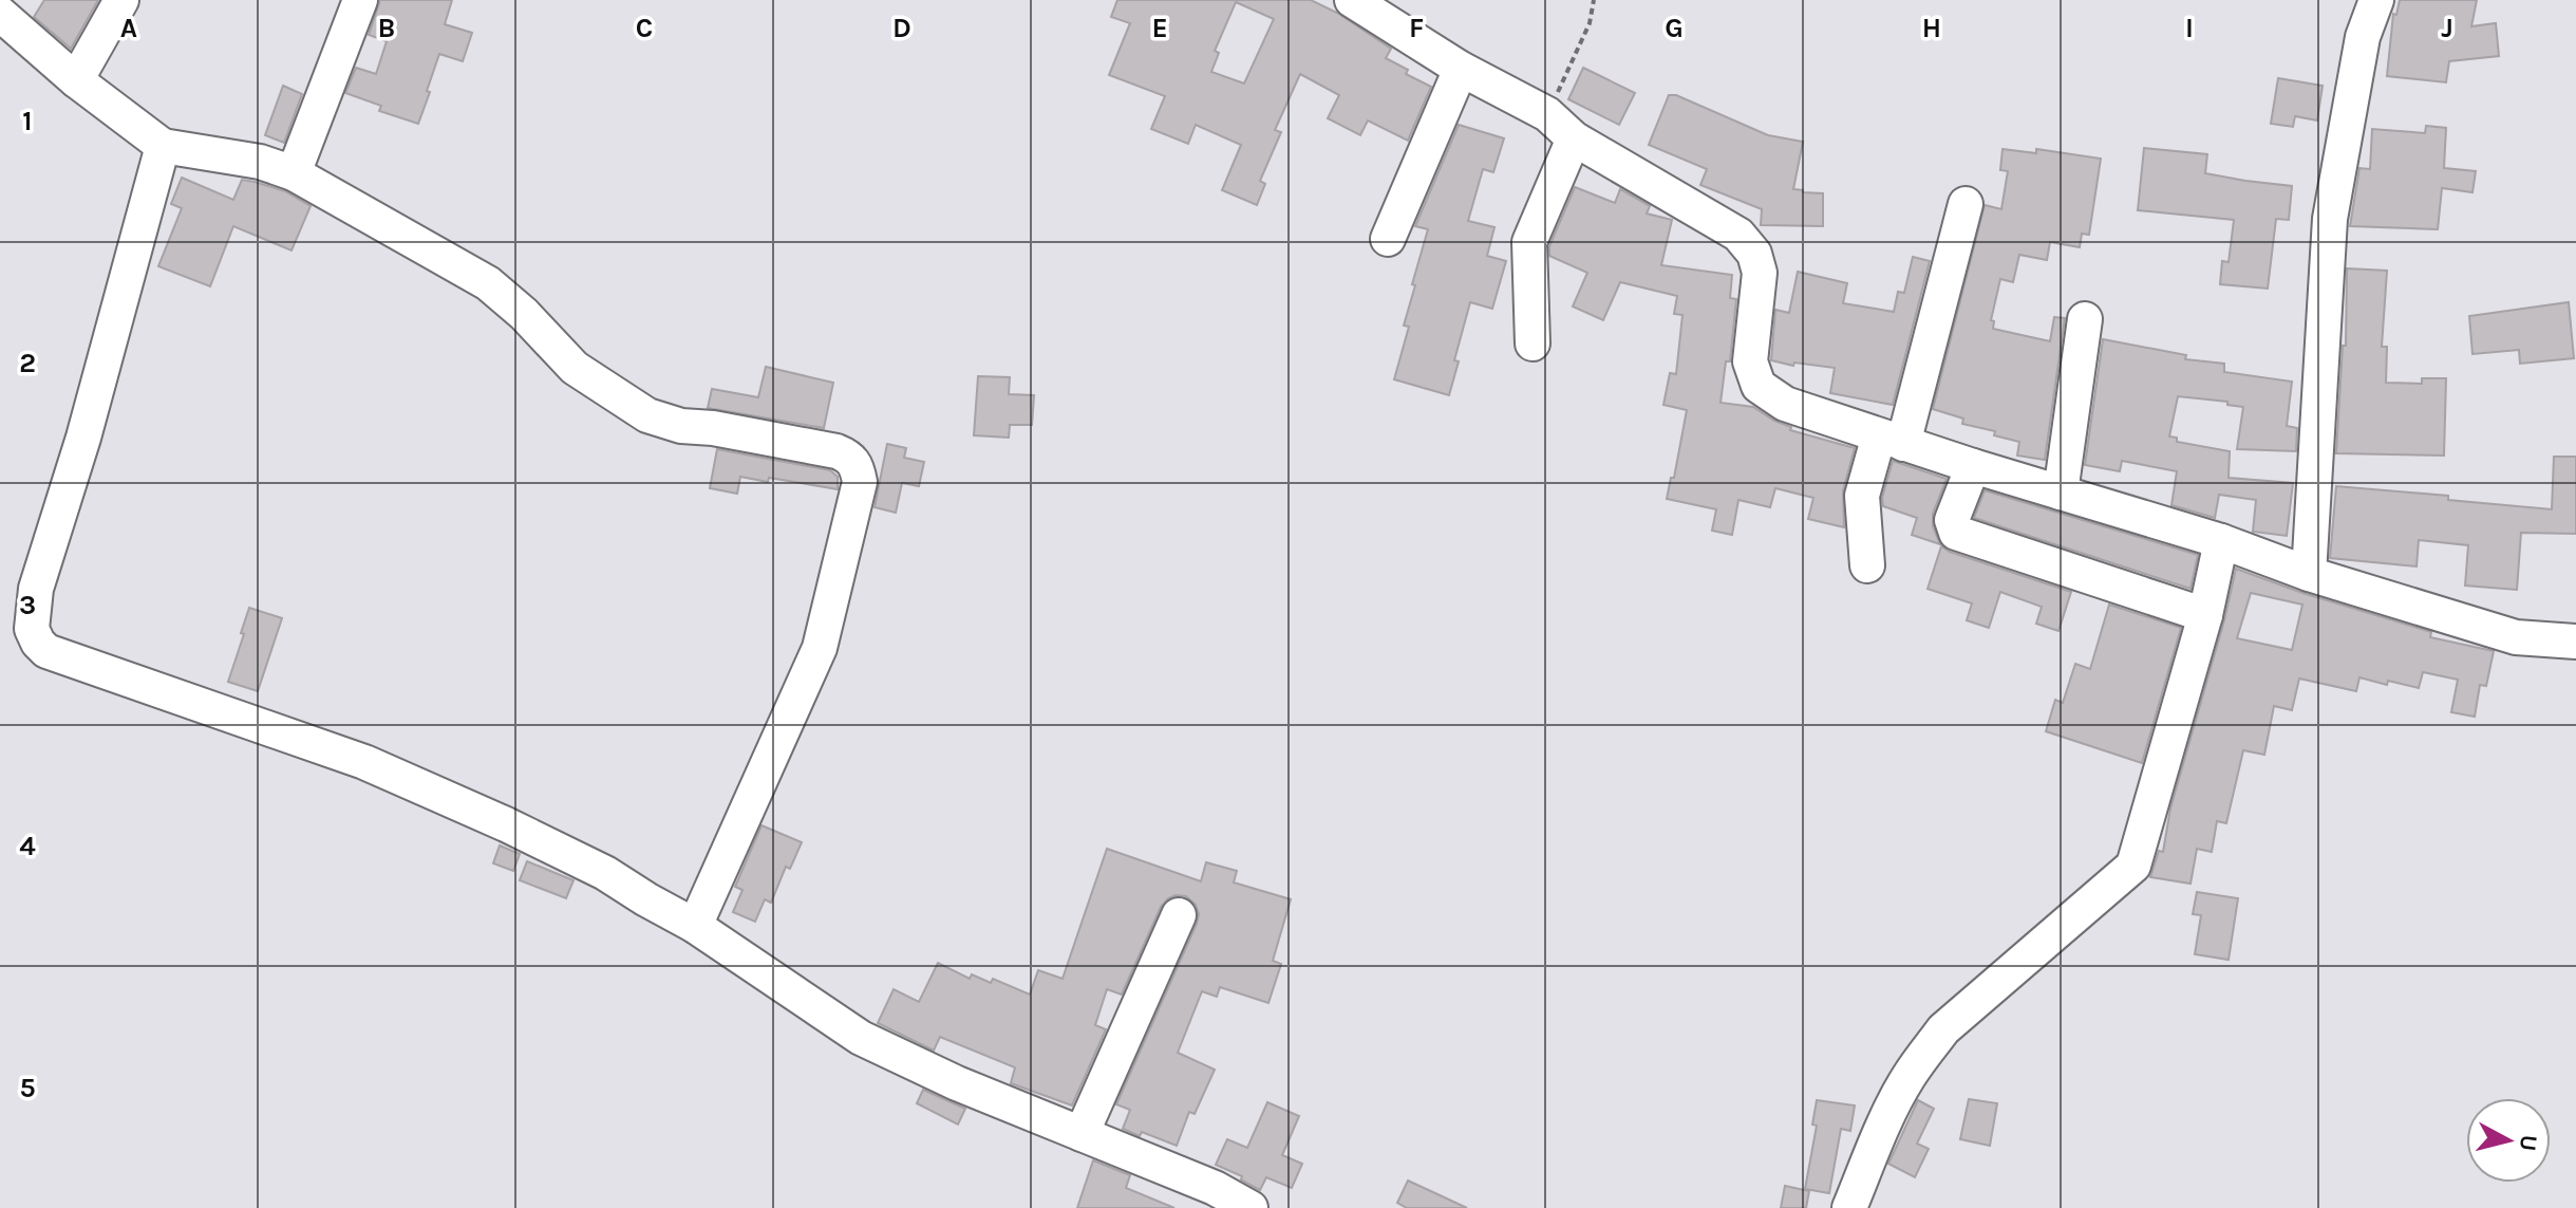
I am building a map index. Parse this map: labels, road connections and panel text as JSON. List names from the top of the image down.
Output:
{
  "north": "right",
  "grid": {
    "columns": [
      "A",
      "B",
      "C",
      "D",
      "E",
      "F",
      "G",
      "H",
      "I",
      "J"
    ],
    "rows": [
      "1",
      "2",
      "3",
      "4",
      "5"
    ]
  }
}
